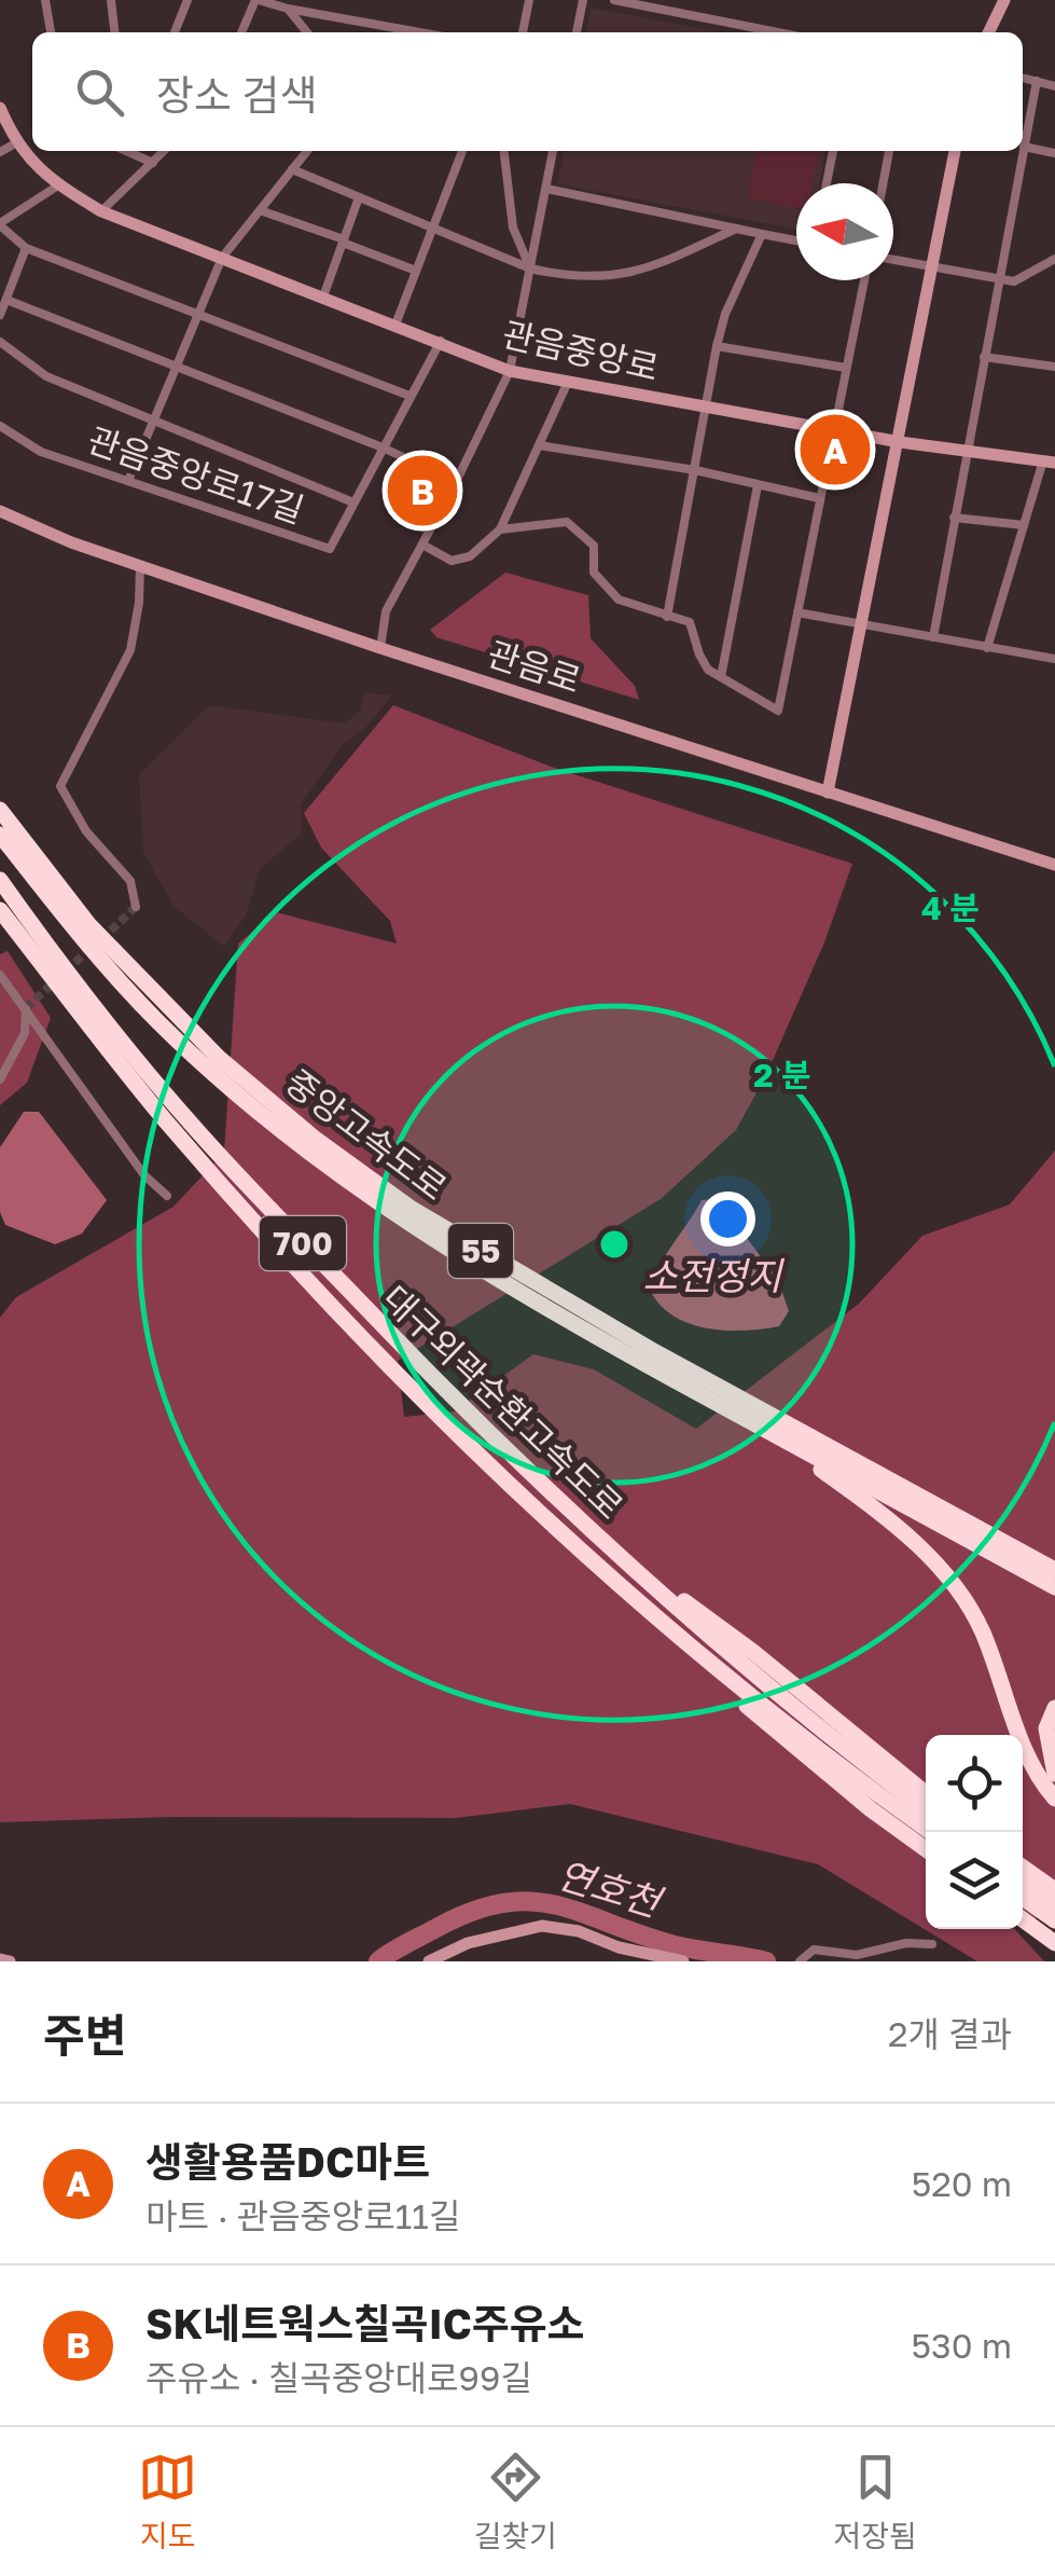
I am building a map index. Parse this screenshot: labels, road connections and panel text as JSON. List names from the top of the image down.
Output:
{
  "streets": {
    "highway": [
      "중앙고속도로",
      "700",
      "55",
      "대구외곽순환고속도로"
    ],
    "main road": ["관음중앙로", "관음로"],
    "street": ["관음중앙로17길"]
  },
  "crossings": [
    ["관음중앙로", "관음중앙로17길"]
  ],
  "water": ["소전정지", "연호천"],
  "north": "left",
  "page": {
    "search": "장소 검색",
    "pins": ["A", "B"],
    "heading": ["주변", "2개 결과"],
    "list": [
      {
        "mark": "A",
        "name": "생활용품DC마트",
        "note": "마트 · 관음중앙로11길",
        "value": "520 m"
      },
      {
        "mark": "B",
        "name": "SK네트웍스칠곡IC주유소",
        "note": "주유소 · 칠곡중앙대로99길",
        "value": "530 m"
      }
    ],
    "nav": ["지도", "길찾기", "저장됨"]
  },
  "rings": ["4 분", "2 분"]
}
